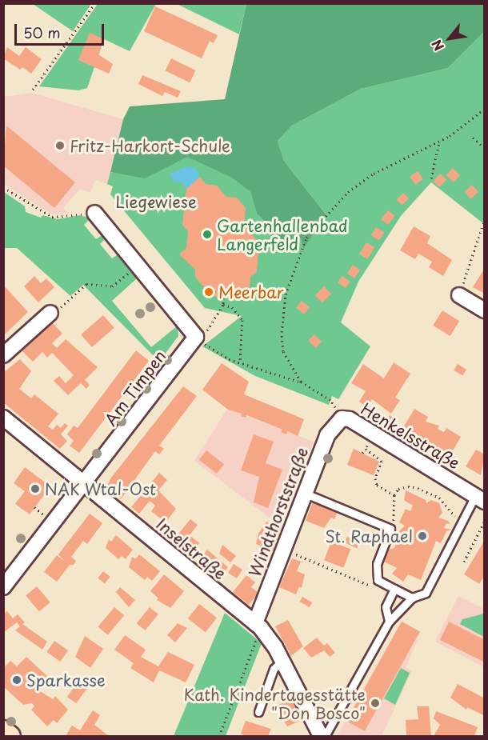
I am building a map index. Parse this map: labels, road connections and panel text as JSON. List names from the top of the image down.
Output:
{
  "streets": {
    "street": [
      "Am Timpen",
      "Henkelsstraße",
      "Windthorststraße",
      "Inselstraße"
    ]
  },
  "crossings": [
    ["Am Timpen", "Inselstraße"],
    ["Henkelsstraße", "Windthorststraße"],
    ["Windthorststraße", "Inselstraße"]
  ],
  "parks": ["Liegewiese"],
  "places": [
    "Fritz-Harkort-Schule",
    "Gartenhallenbad Langerfeld",
    "Meerbar",
    "NAK Wtal-Ost",
    "St. Raphael",
    "Sparkasse",
    "Kath. Kindertagesstätte \"Don Bosco\""
  ],
  "scale_bar": "50 m",
  "north": "bottom left"
}
